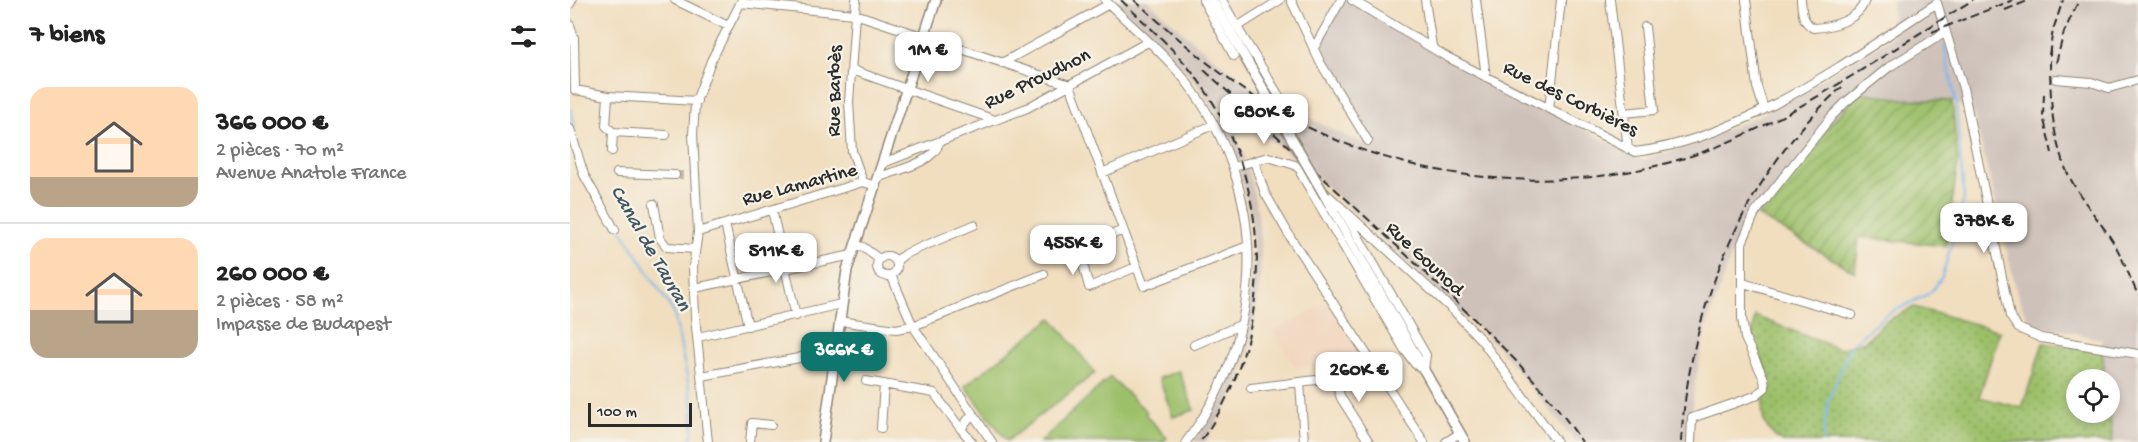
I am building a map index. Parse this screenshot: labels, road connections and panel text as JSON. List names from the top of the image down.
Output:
{
  "streets": {
    "street": [
      "Rue Proudhon",
      "Rue Barbès",
      "Rue des Corbières",
      "Rue Lamartine",
      "Rue Gounod"
    ]
  },
  "crossings": [
    ["Rue Proudhon", "Rue Lamartine"],
    ["Rue Barbès", "Rue Lamartine"]
  ],
  "water": ["Canal de Tauran"],
  "scale_bar": "100 m",
  "page": {
    "heading": "7 biens",
    "price": [
      "1M €",
      "680K €",
      "378K €",
      "455K €",
      "511K €",
      "366K €",
      "260K €"
    ],
    "list": [
      {
        "name": "366 000 €",
        "note": "2 pièces · 70 m² · Avenue Anatole France"
      },
      {
        "name": "260 000 €",
        "note": "2 pièces · 58 m² · Impasse de Budapest"
      }
    ],
    "scale": "100 m"
  }
}
